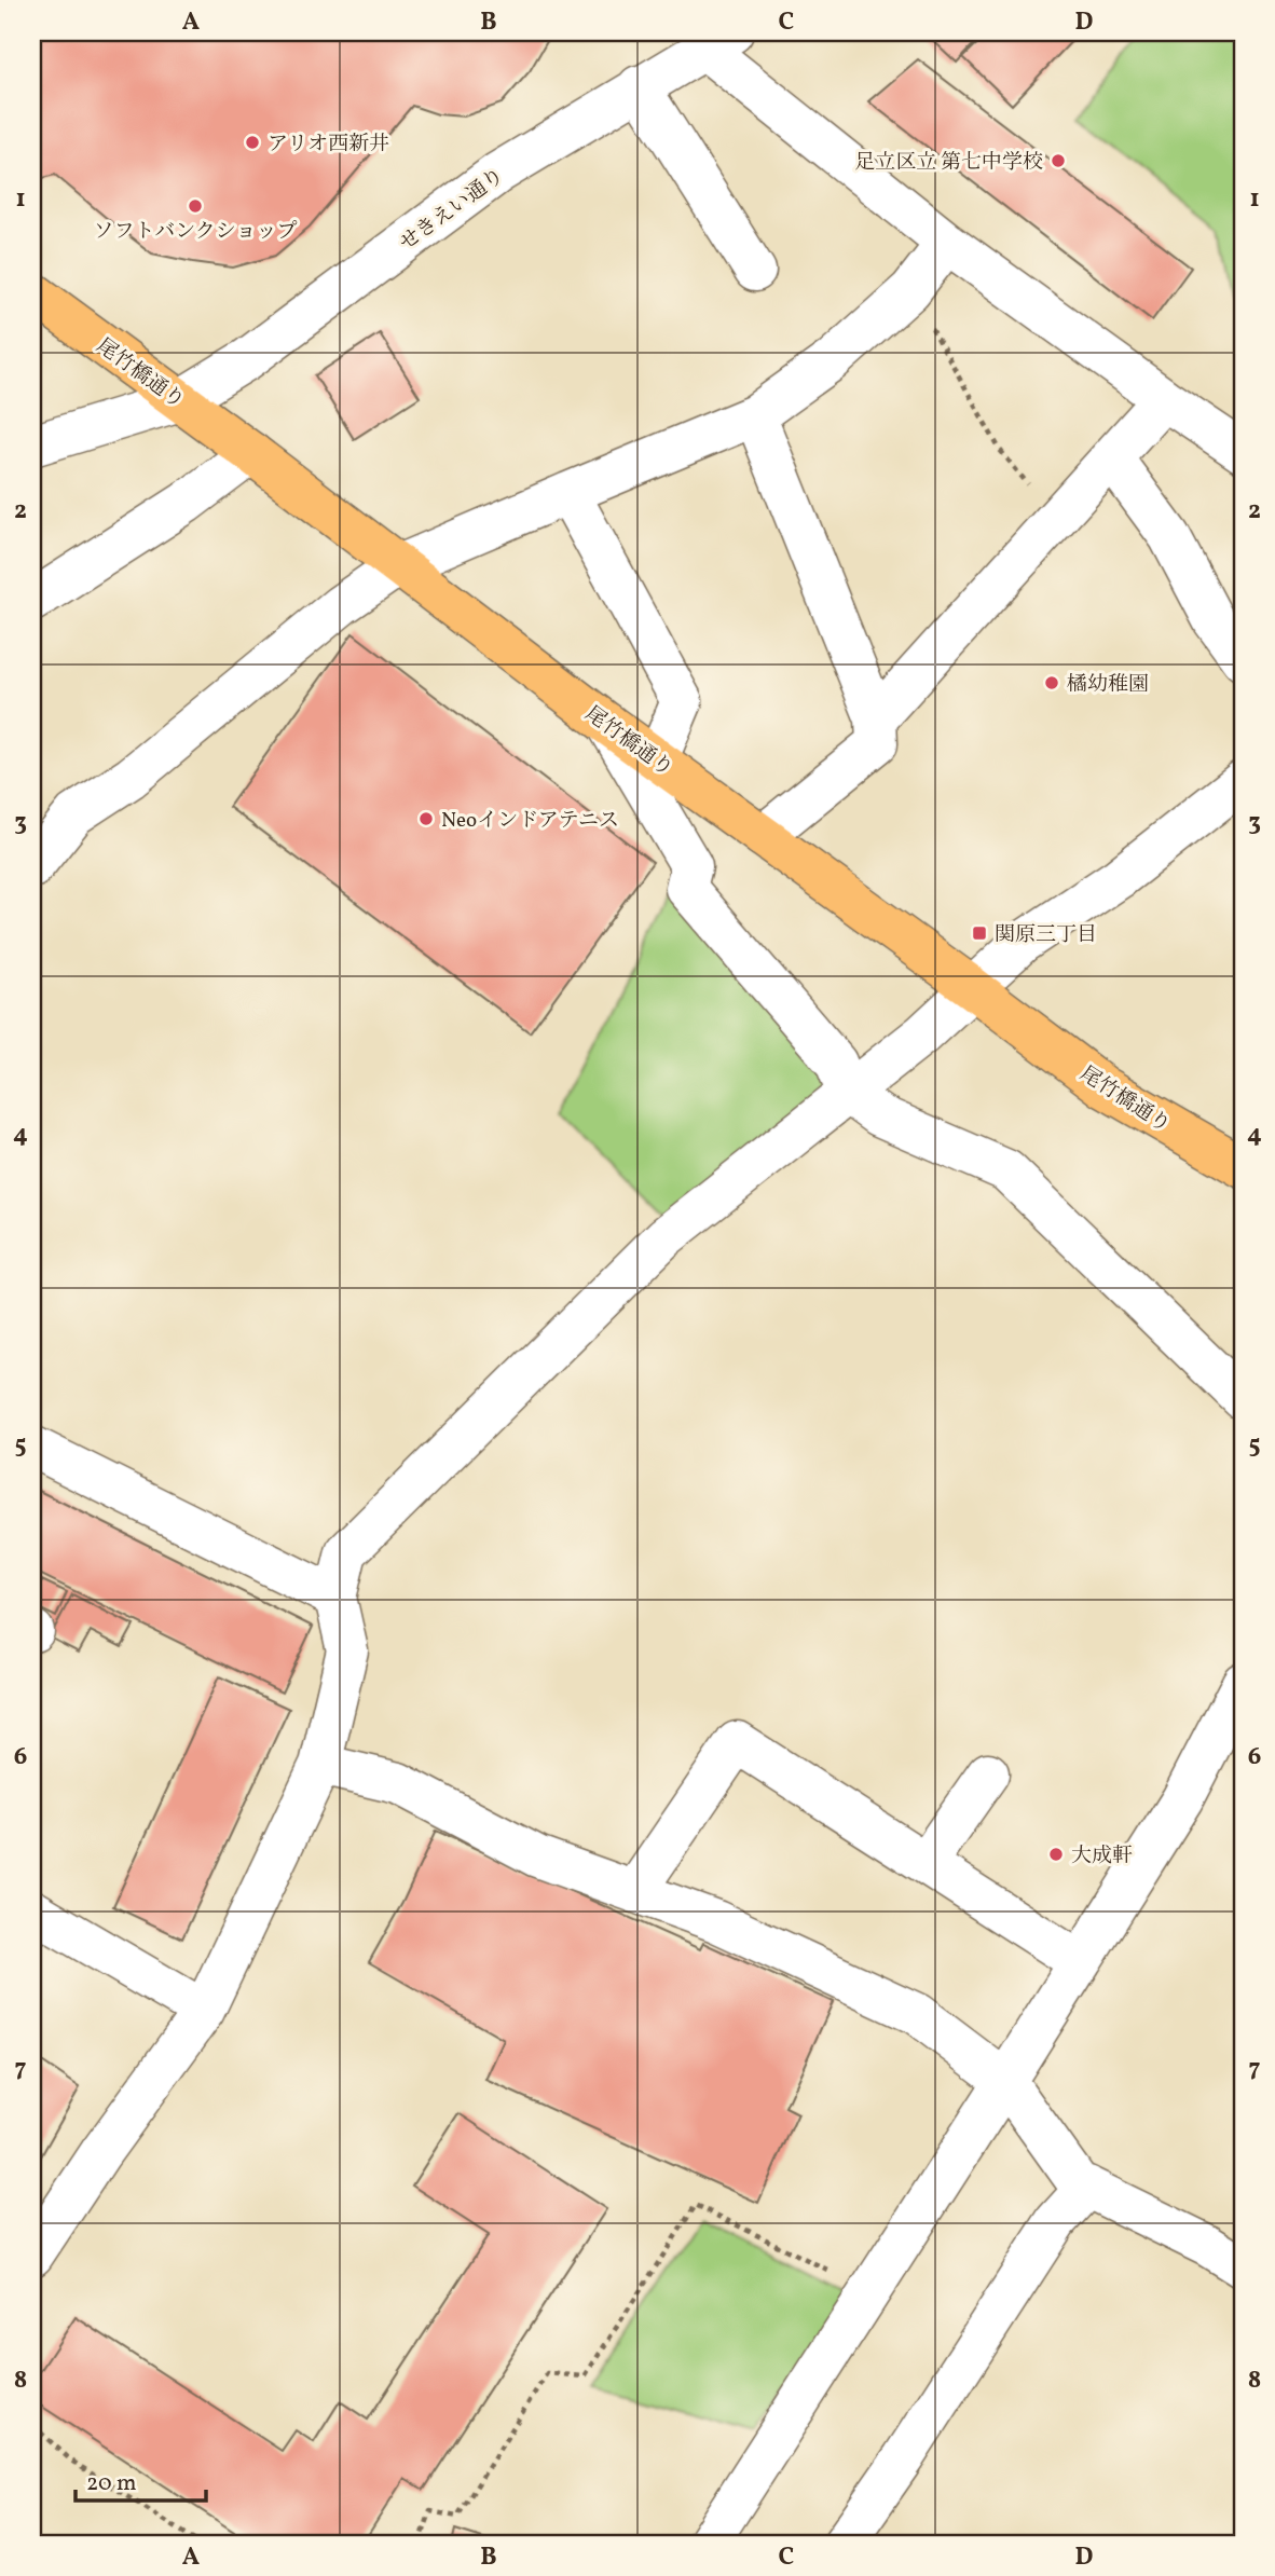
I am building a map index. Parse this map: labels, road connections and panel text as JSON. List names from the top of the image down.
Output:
{
  "streets": {
    "main road": ["尾竹橋通り"],
    "street": ["せきえい通り"]
  },
  "crossings": [
    ["せきえい通り", "尾竹橋通り"]
  ],
  "places": {
    "other": [
      "アリオ西新井",
      "足立区立 第七中学校",
      "ソフトバンクショップ",
      "橘幼稚園",
      "Neoインドアテニス",
      "大成軒"
    ],
    "transit": ["関原三丁目"]
  },
  "scale_bar": "20 m",
  "grid": {
    "columns": [
      "A",
      "B",
      "C",
      "D"
    ],
    "rows": [
      "1",
      "2",
      "3",
      "4",
      "5",
      "6",
      "7",
      "8"
    ]
  }
}
